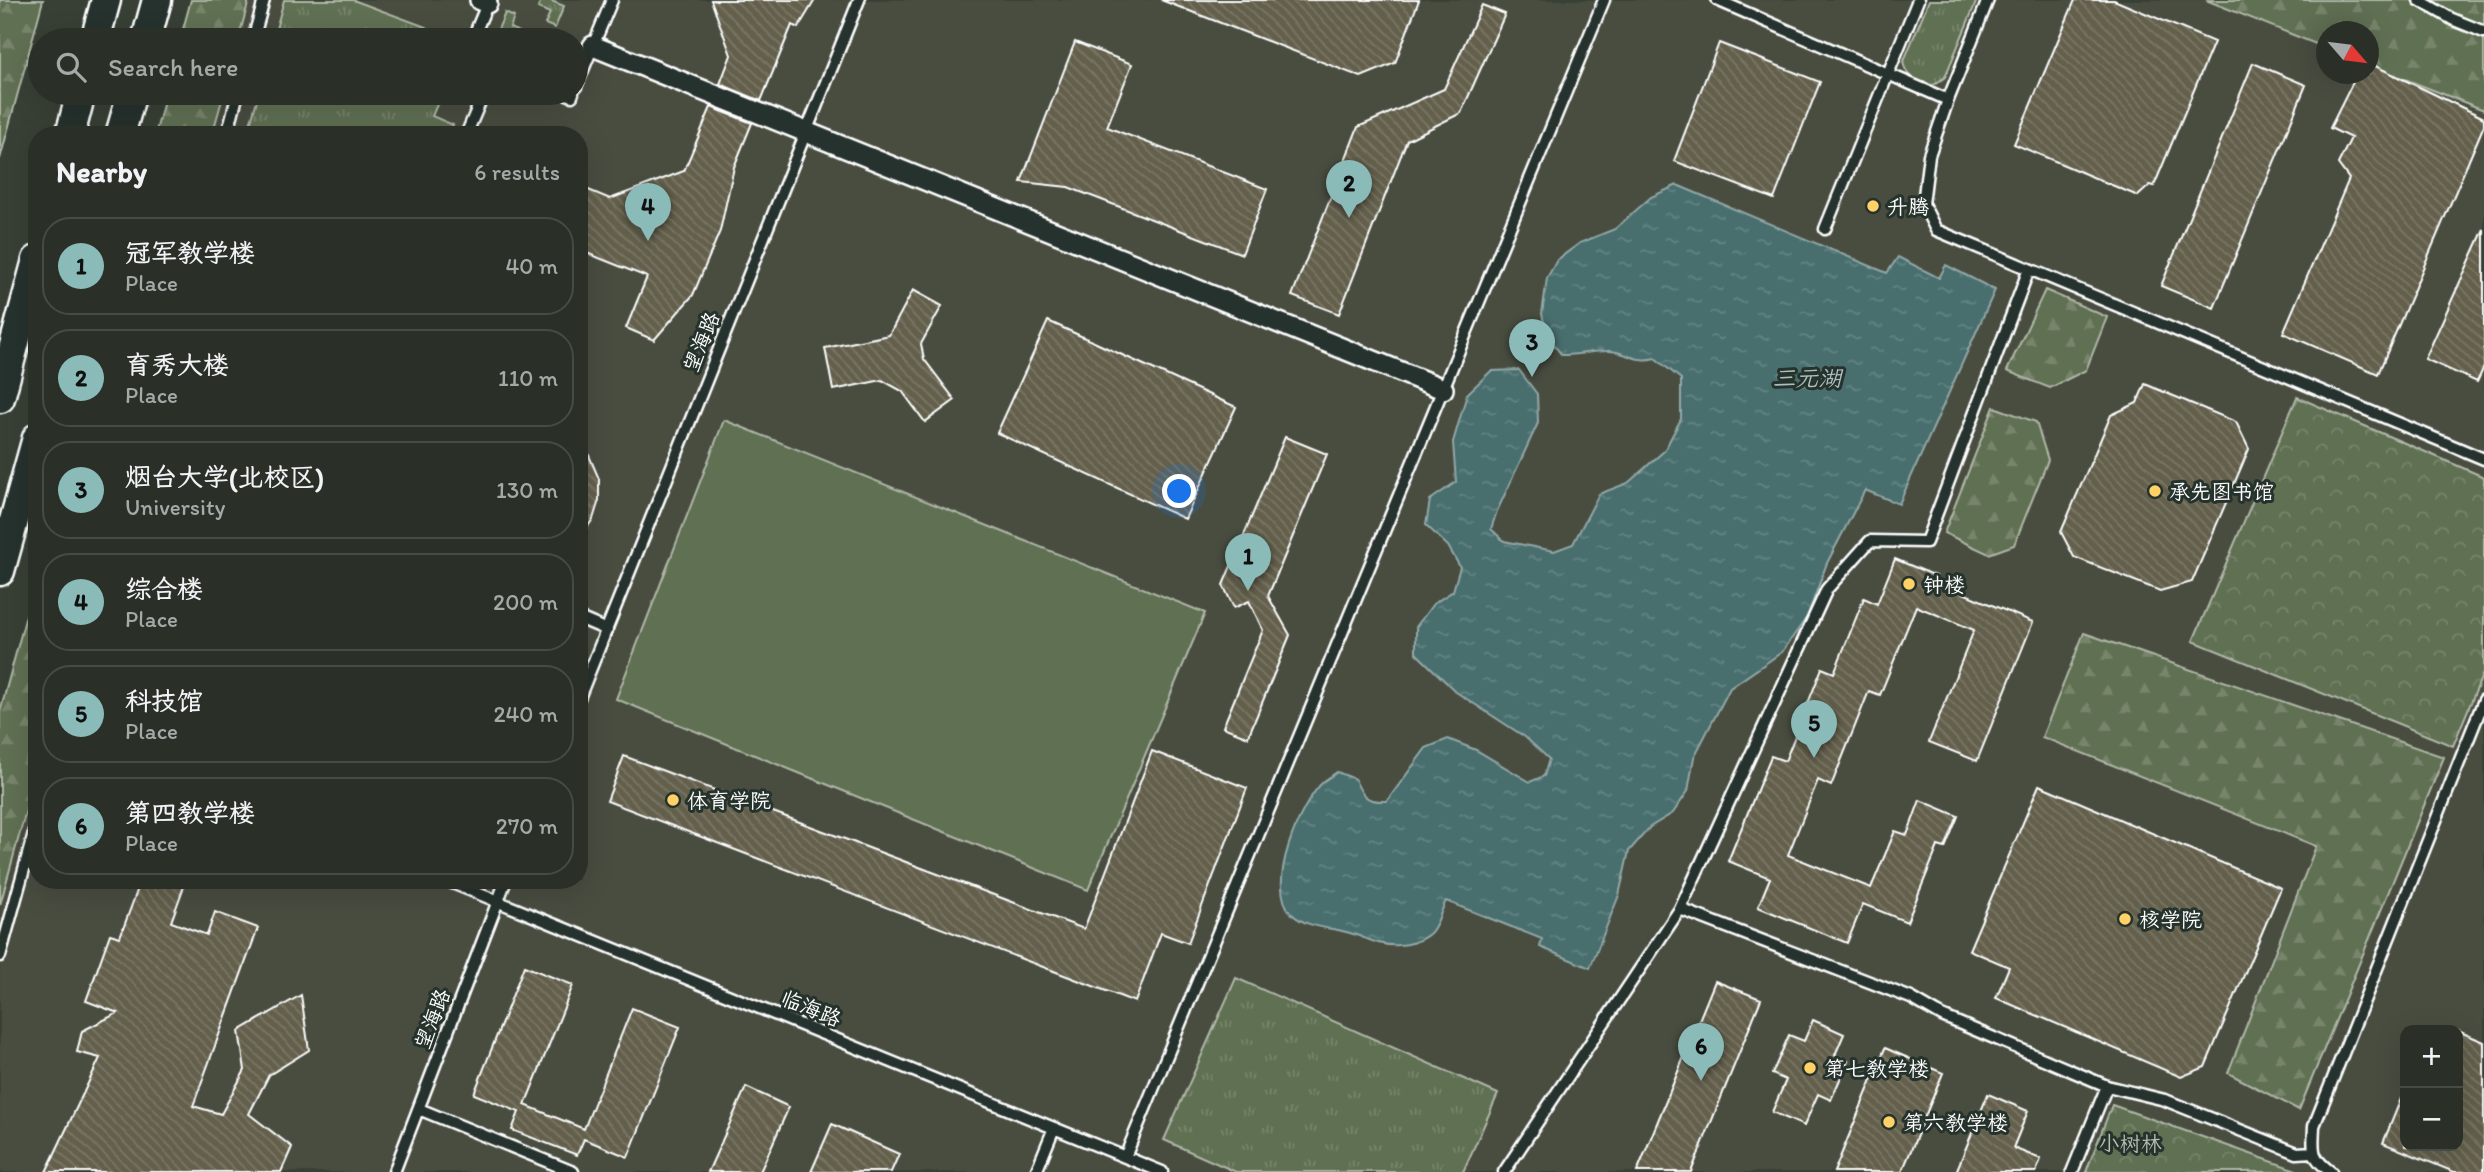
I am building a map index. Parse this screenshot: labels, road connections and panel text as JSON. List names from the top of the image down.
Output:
{
  "streets": {
    "lane": ["望海路", "临海路"]
  },
  "crossings": [
    ["望海路", "临海路"]
  ],
  "water": ["三元湖"],
  "parks": ["小树林"],
  "places": [
    "升腾",
    "承先图书馆",
    "钟楼",
    "体育学院",
    "核学院",
    "第七教学楼",
    "第六教学楼"
  ],
  "north": "bottom right",
  "page": {
    "search": "Search here",
    "heading": ["Nearby", "6 results"],
    "pins": [
      "2",
      "4",
      "3",
      "1",
      "5",
      "6"
    ],
    "list": [
      {
        "mark": "1",
        "name": "冠军教学楼",
        "note": "Place",
        "value": "40 m"
      },
      {
        "mark": "2",
        "name": "育秀大楼",
        "note": "Place",
        "value": "110 m"
      },
      {
        "mark": "3",
        "name": "烟台大学(北校区)",
        "note": "University",
        "value": "130 m"
      },
      {
        "mark": "4",
        "name": "综合楼",
        "note": "Place",
        "value": "200 m"
      },
      {
        "mark": "5",
        "name": "科技馆",
        "note": "Place",
        "value": "240 m"
      },
      {
        "mark": "6",
        "name": "第四教学楼",
        "note": "Place",
        "value": "270 m"
      }
    ],
    "map_buttons": ["+", "−"]
  }
}
